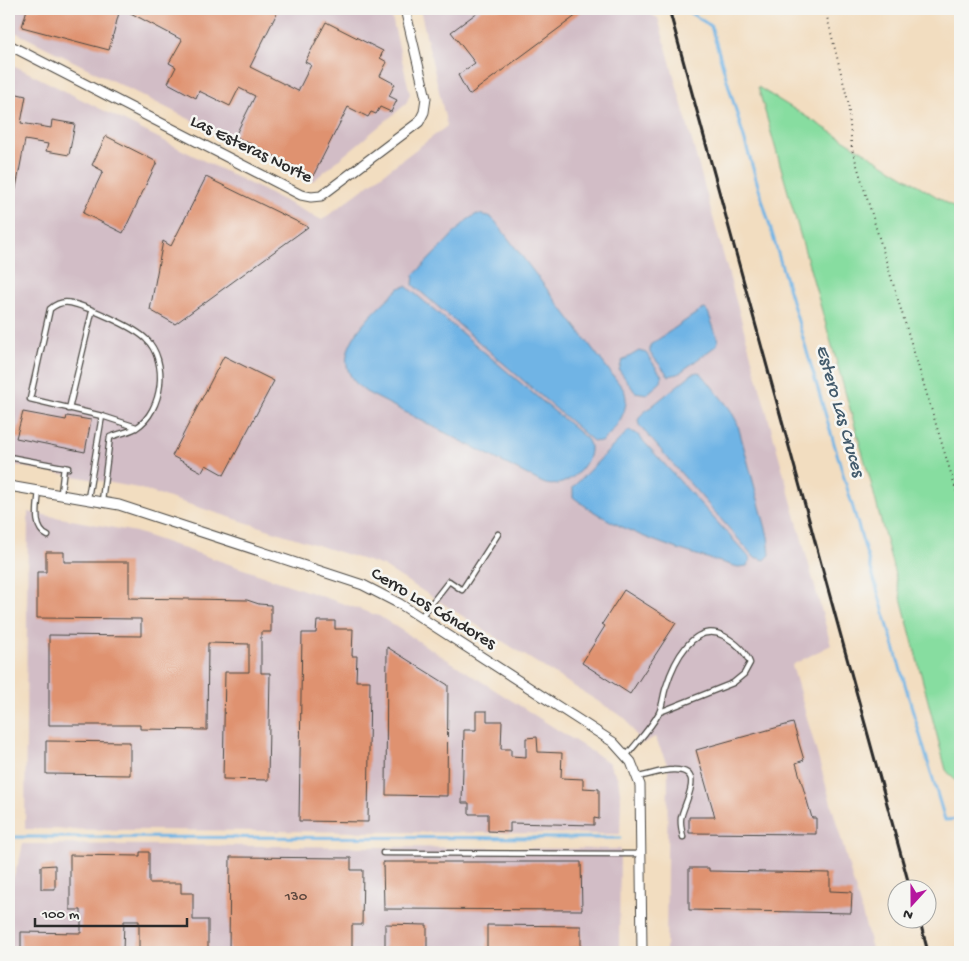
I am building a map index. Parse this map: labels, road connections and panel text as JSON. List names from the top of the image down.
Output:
{
  "streets": {
    "street": ["Las Esteras Norte", "Cerro Los Cóndores"]
  },
  "water": ["Estero Las Cruces"],
  "house_numbers": ["130"],
  "scale_bar": "100 m",
  "north": "bottom"
}
